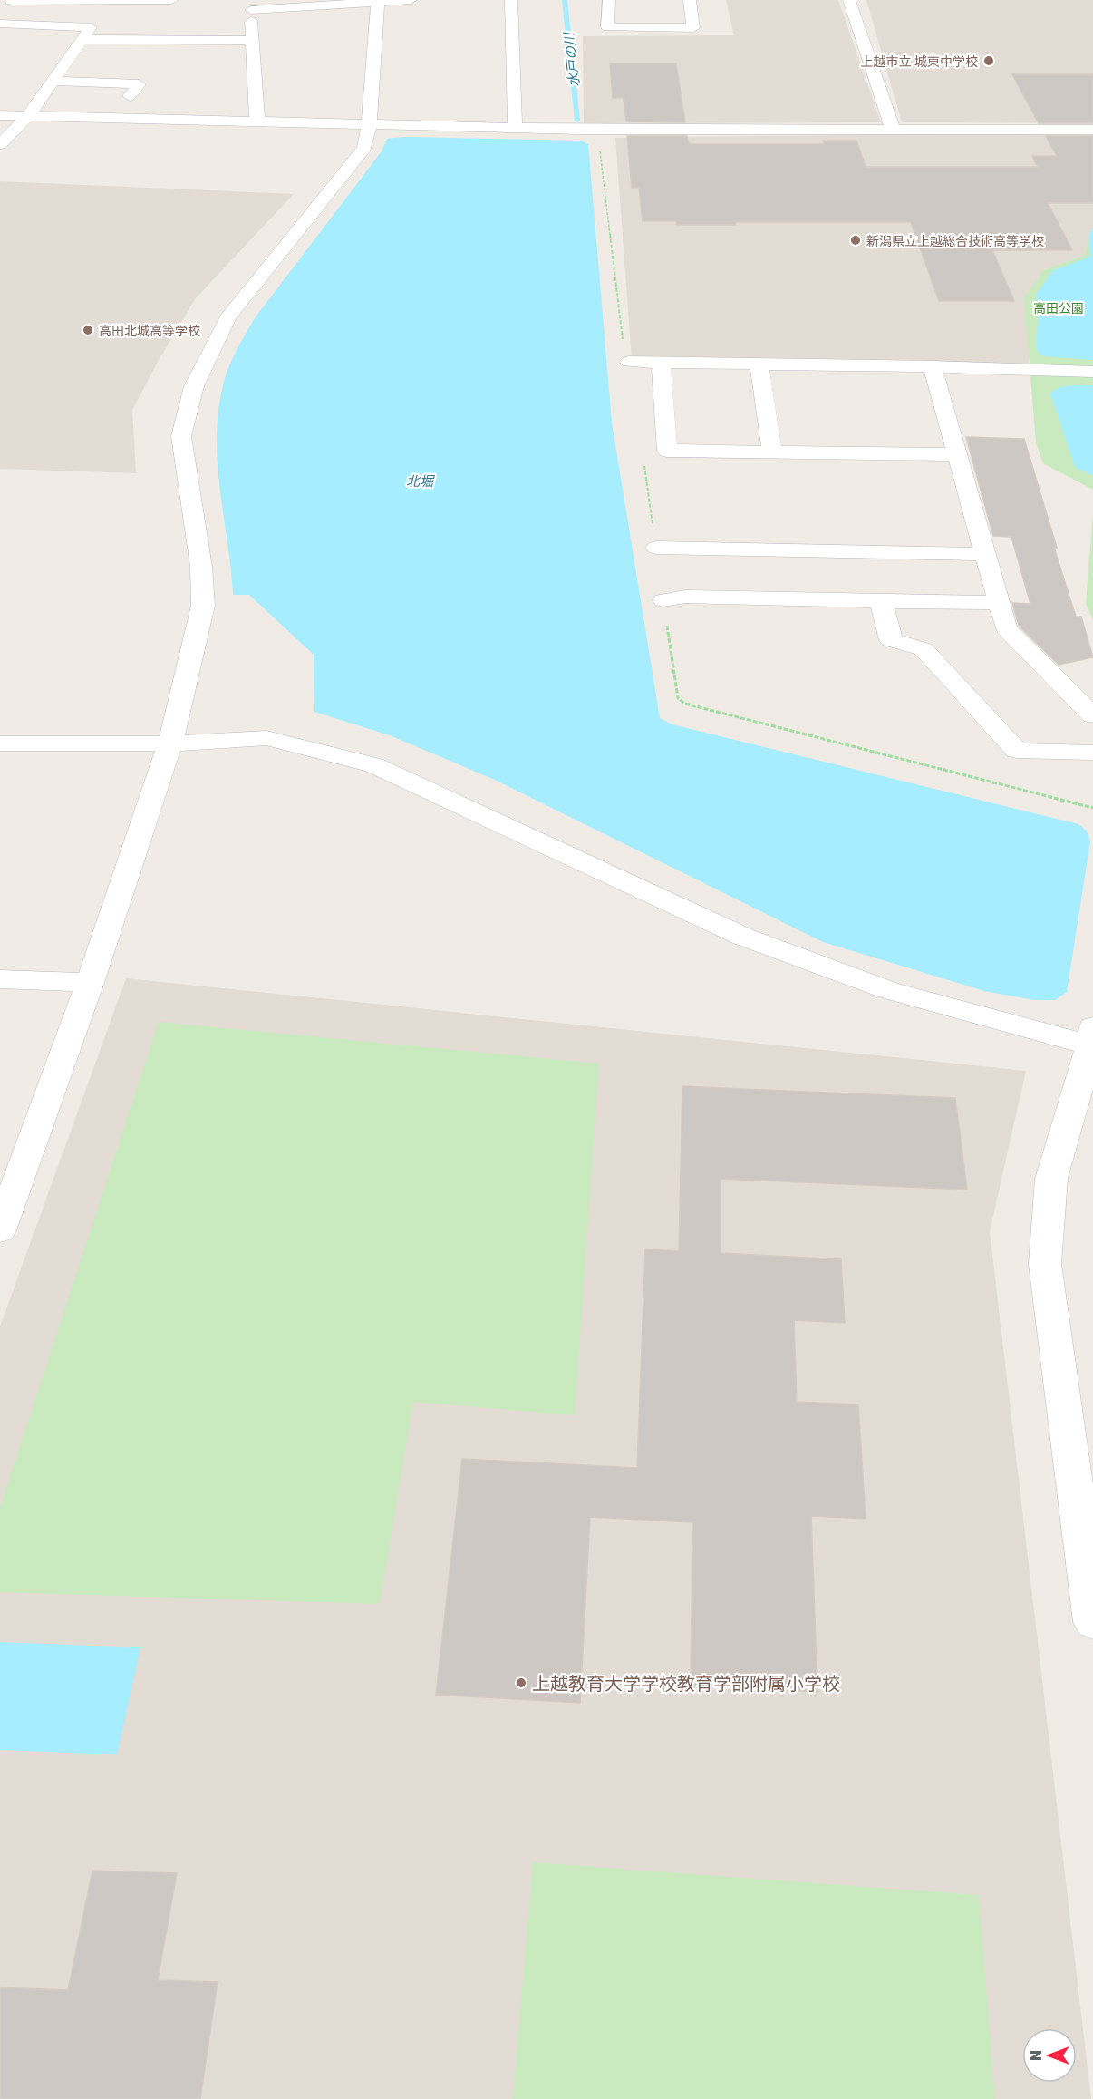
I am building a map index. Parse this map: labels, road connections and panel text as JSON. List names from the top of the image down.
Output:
{
  "water": ["水戸の川", "北堀"],
  "parks": ["高田公園"],
  "places": [
    "上越市立 城東中学校",
    "新潟県立上越総合技術高等学校",
    "高田北城高等学校",
    "上越教育大学学校教育学部附属小学校"
  ],
  "north": "left"
}
